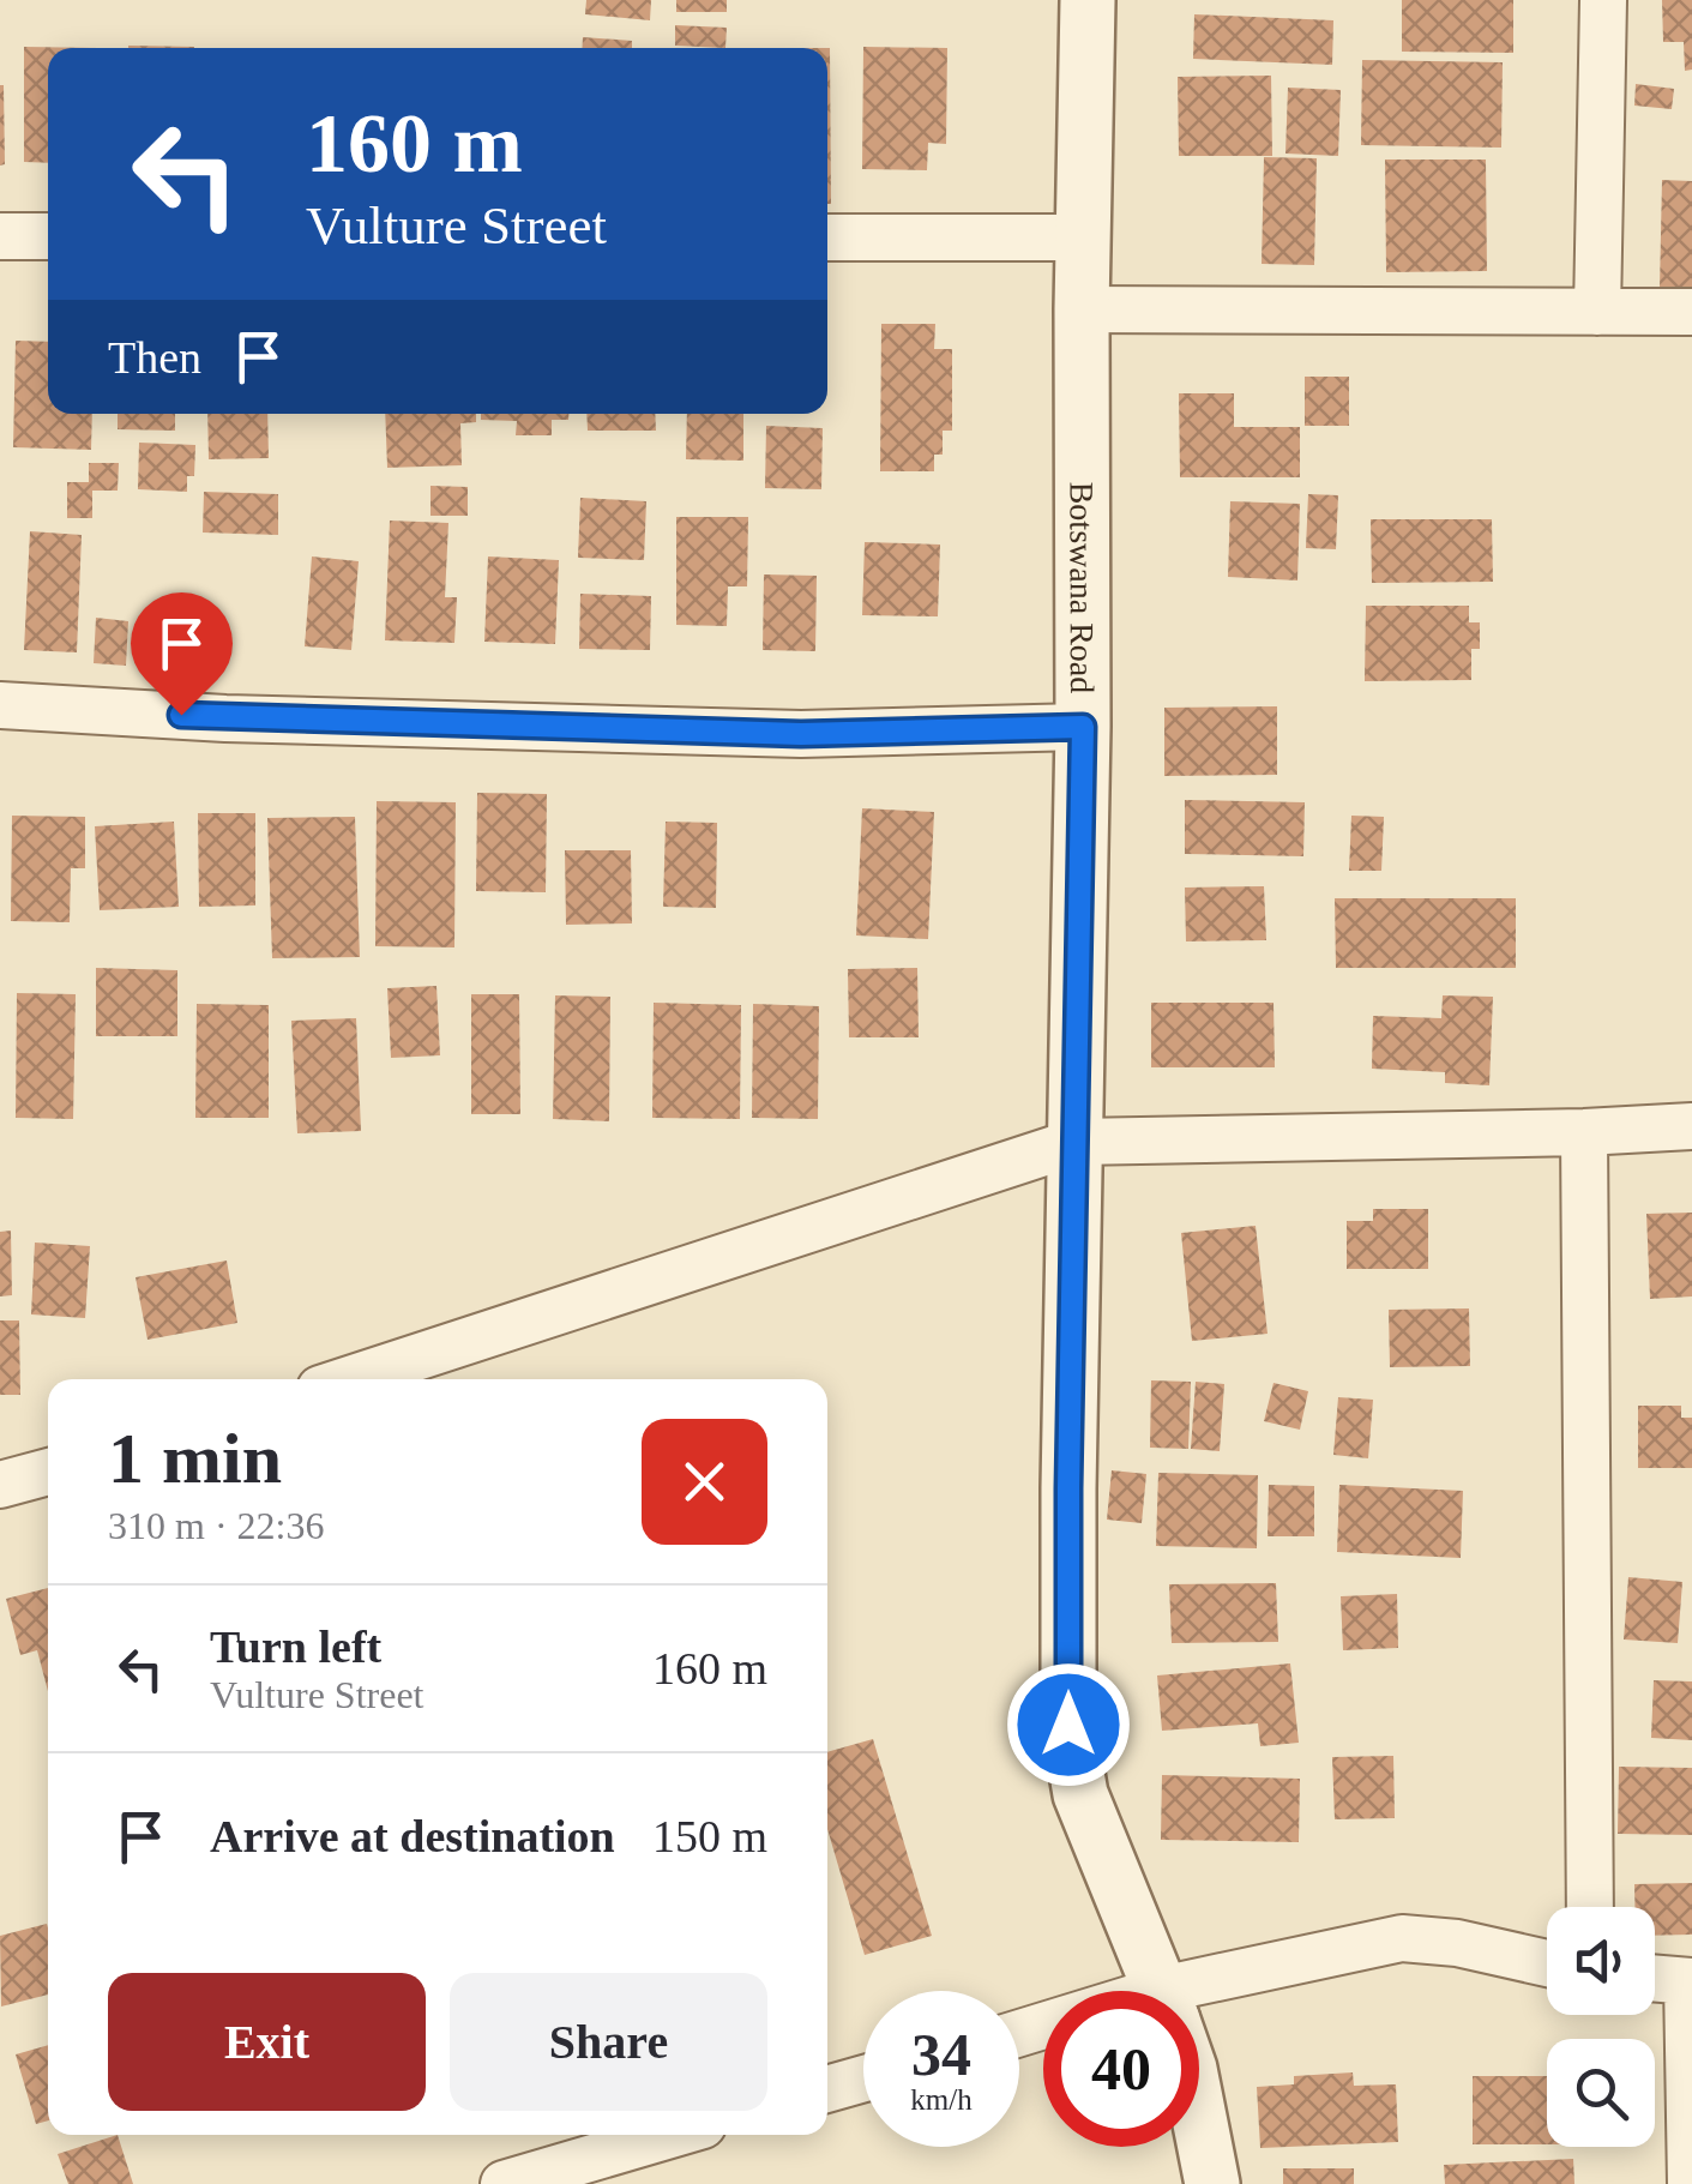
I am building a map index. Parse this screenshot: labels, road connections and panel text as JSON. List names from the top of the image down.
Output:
{
  "streets": {
    "street": ["Botswana Road"]
  },
  "page": {
    "turn": ["160 m", "Vulture Street"],
    "then": "Then",
    "heading": ["1 min", "310 m · 22:36"],
    "list": [
      {
        "name": "Turn left",
        "note": "Vulture Street",
        "value": "160 m"
      },
      {
        "name": "Arrive at destination",
        "value": "150 m"
      }
    ],
    "buttons": ["Exit", "Share"],
    "speed": "34 km/h",
    "limit": "40"
  }
}
